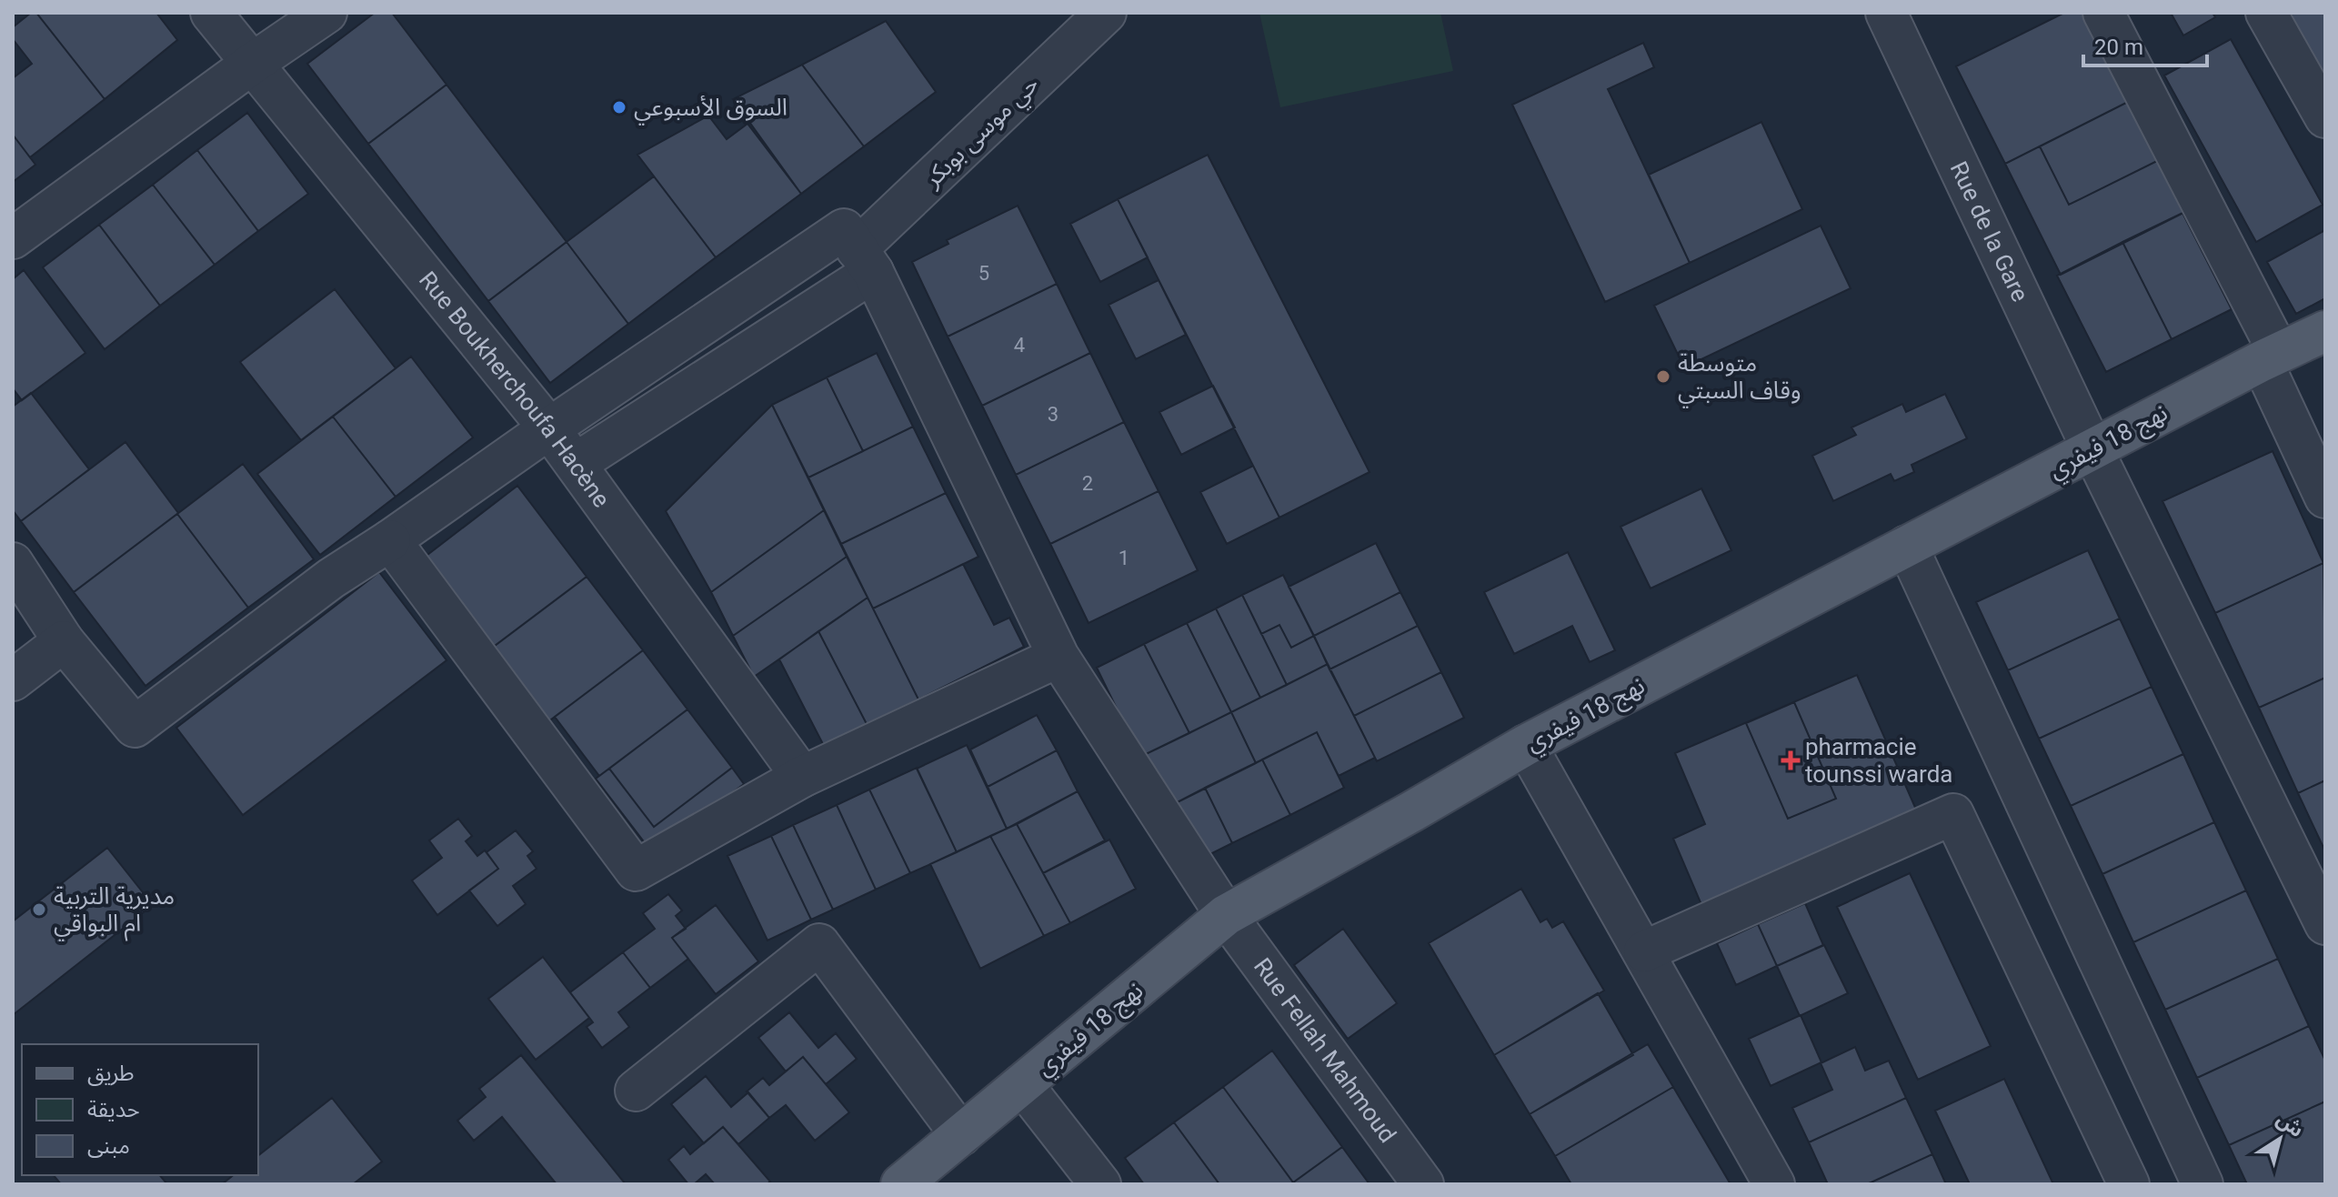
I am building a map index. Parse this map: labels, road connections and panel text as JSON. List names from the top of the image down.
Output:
{
  "streets": {
    "main road": ["نهج 18 فيفري"],
    "street": [
      "حي موسى بوبكر",
      "Rue de la Gare",
      "Rue Boukherchoufa Hacène",
      "Rue Fellah Mahmoud"
    ]
  },
  "crossings": [
    ["حي موسى بوبكر", "Rue Fellah Mahmoud"],
    ["Rue de la Gare", "نهج 18 فيفري"],
    ["نهج 18 فيفري", "Rue Fellah Mahmoud"]
  ],
  "places": {
    "other": ["السوق الأسبوعي", "متوسطة وقاف السبتي", "مديرية التربية ام البواقي"],
    "health": ["pharmacie tounssi warda"]
  },
  "house_numbers": [
    "5",
    "4",
    "3",
    "2",
    "1"
  ],
  "legend": ["طريق", "حديقة", "مبنى"],
  "scale_bar": "20 m",
  "north": "top right"
}
